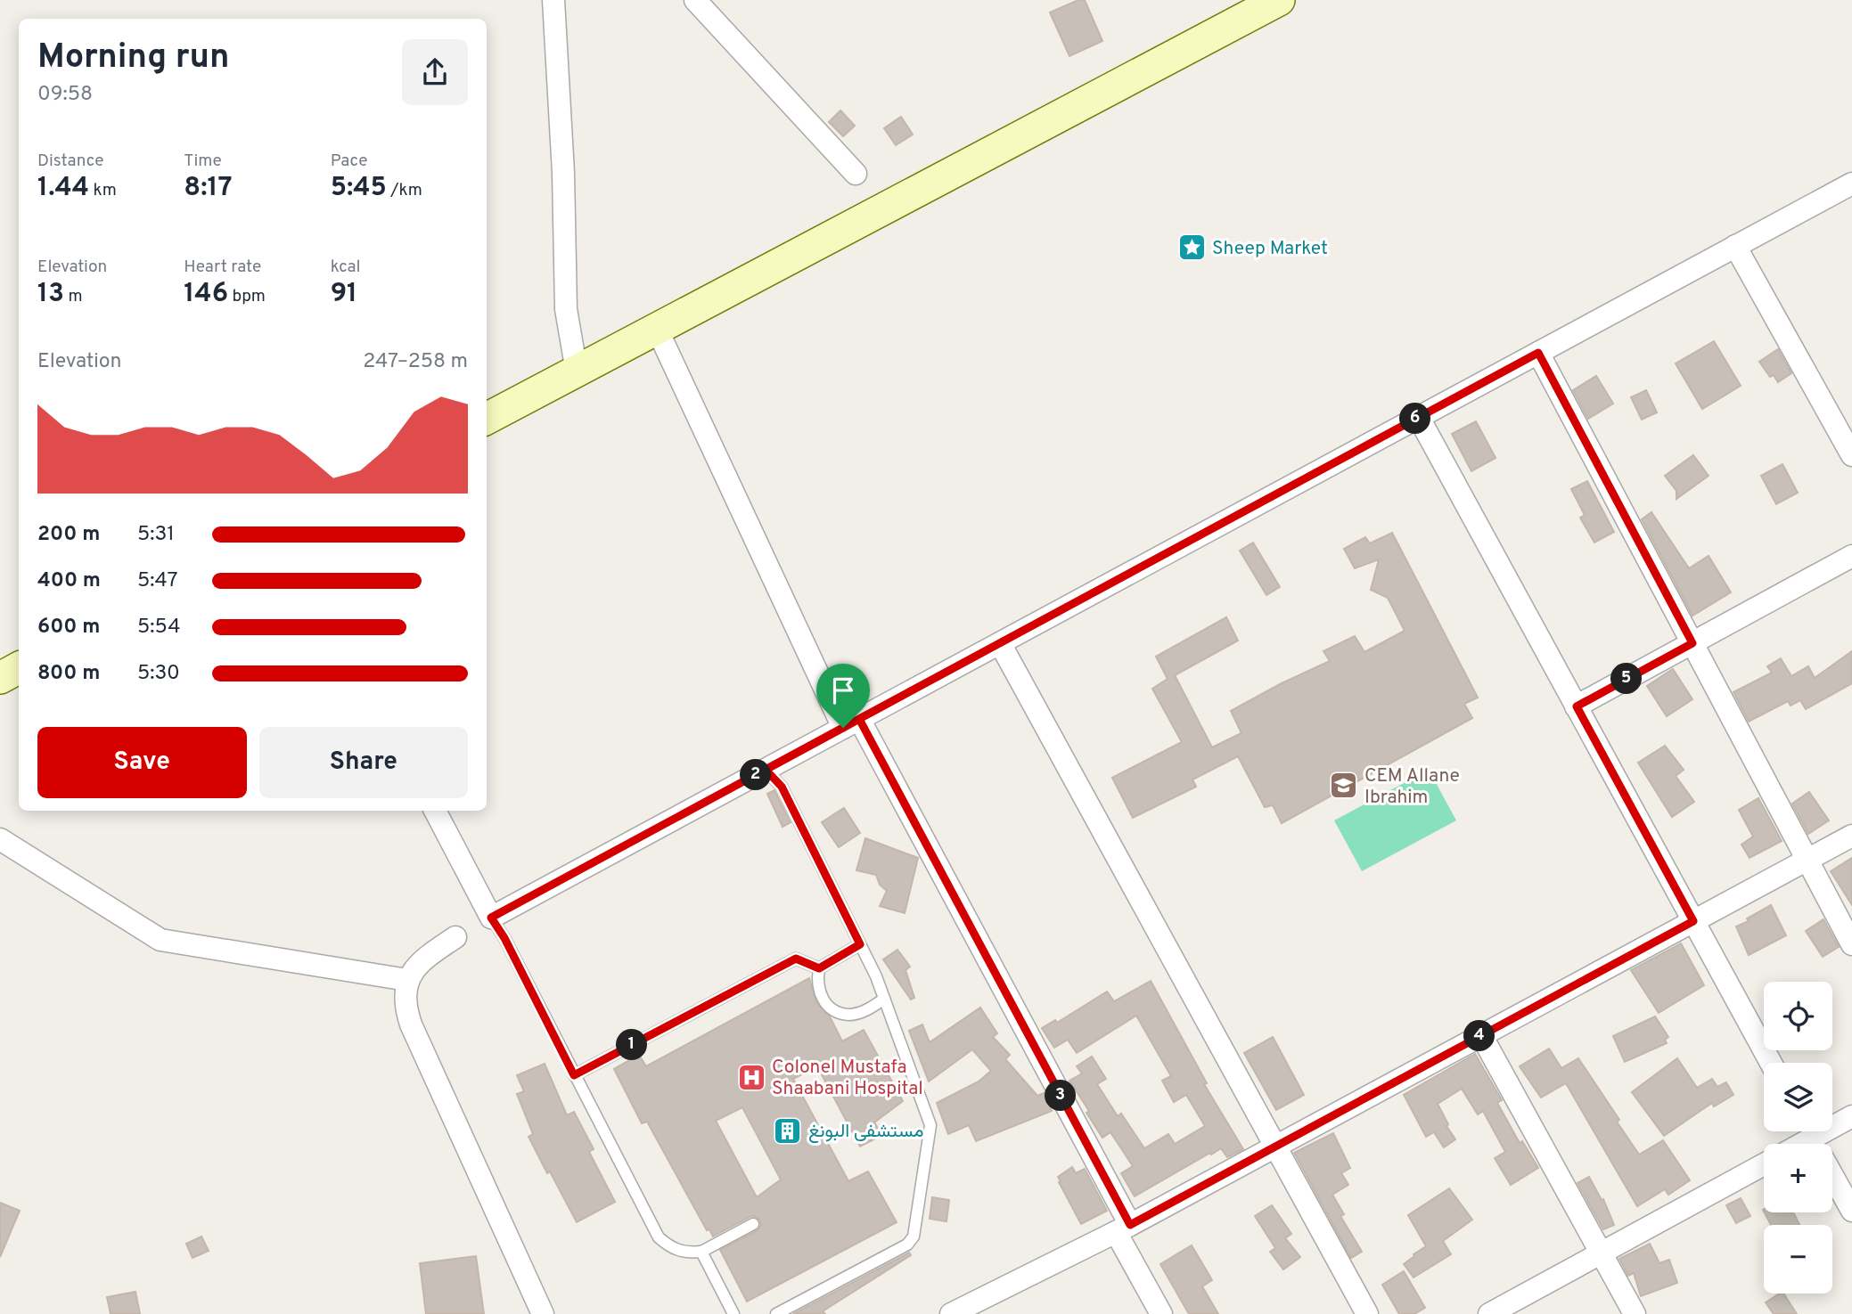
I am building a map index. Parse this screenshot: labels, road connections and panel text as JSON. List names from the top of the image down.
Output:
{
  "places": {
    "place": ["Sheep Market"],
    "school or university": ["CEM Allane Ibrahim"],
    "hospital": ["Colonel Mustafa Shaabani Hospital"],
    "building": ["مستشفى البونغ"]
  },
  "page": {
    "heading": ["Morning run", "09:58"],
    "stats": [
      ["Distance", "1.44 km"],
      ["Time", "8:17"],
      ["Pace", "5:45 /km"],
      ["Elevation", "13 m"],
      ["Heart rate", "146 bpm"],
      ["kcal", "91"]
    ],
    "chart": ["Elevation", "247–258 m"],
    "pins": [
      "6",
      "5",
      "2",
      "4",
      "1",
      "3"
    ],
    "list": [
      {
        "name": "200 m",
        "note": "5:31"
      },
      {
        "name": "400 m",
        "note": "5:47"
      },
      {
        "name": "600 m",
        "note": "5:54"
      },
      {
        "name": "800 m",
        "note": "5:30"
      }
    ],
    "buttons": ["Save", "Share"],
    "map_buttons": ["+", "−"]
  }
}
